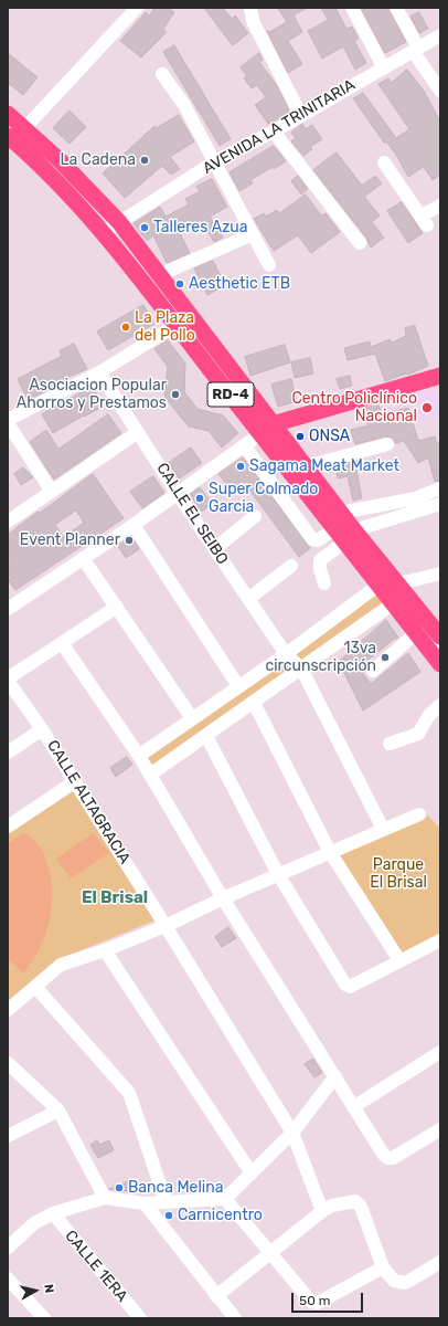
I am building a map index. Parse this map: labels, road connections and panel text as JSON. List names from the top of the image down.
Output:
{
  "streets": {
    "main road": ["RD-4"],
    "street": [
      "AVENIDA LA TRINITARIA",
      "CALLE EL SEIBO",
      "CALLE ALTAGRACIA",
      "CALLE 1ERA"
    ]
  },
  "crossings": [
    ["AVENIDA LA TRINITARIA", "RD-4"]
  ],
  "districts": ["El Brisal"],
  "parks": ["Parque El Brisal"],
  "places": [
    "La Cadena",
    "Talleres Azua",
    "Aesthetic ETB",
    "La Plaza del Pollo",
    "Asociacion Popular Ahorros y Prestamos",
    "Centro Policlínico Nacional",
    "ONSA",
    "Sagama Meat Market",
    "Super Colmado Garcia",
    "Event Planner",
    "13va circunscripción",
    "Banca Melina",
    "Carnicentro"
  ],
  "scale_bar": "50 m",
  "north": "right"
}
